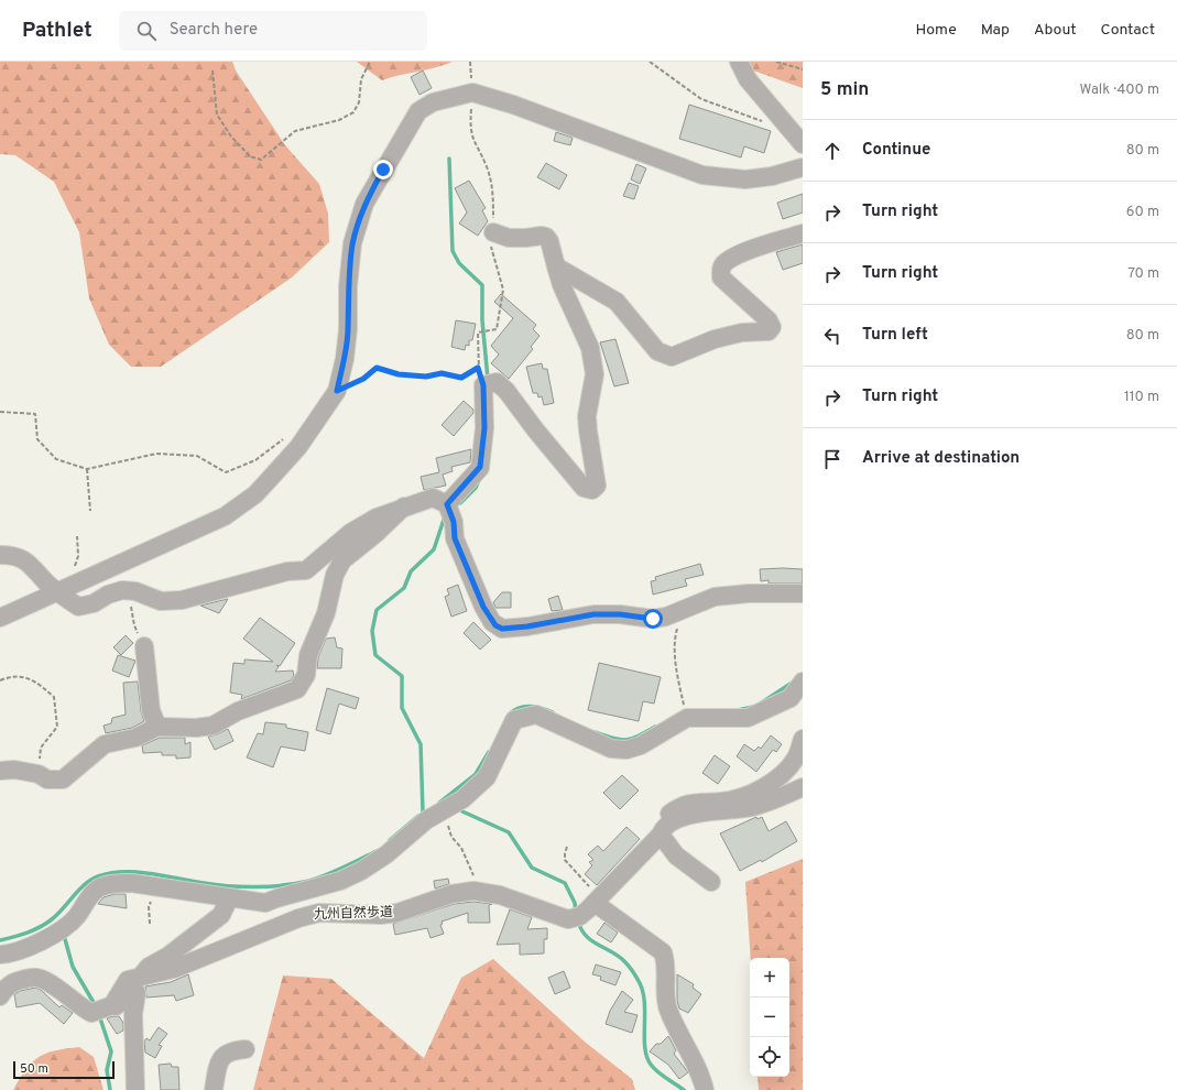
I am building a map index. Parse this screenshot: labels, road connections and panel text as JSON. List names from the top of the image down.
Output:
{
  "streets": {
    "street": ["九州自然歩道"]
  },
  "scale_bar": "50 m",
  "page": {
    "header": "Pathlet",
    "search": "Search here",
    "nav": [
      "Home",
      "Map",
      "About",
      "Contact"
    ],
    "heading": ["5 min", "Walk · 400 m"],
    "list": [
      ["Continue", "80 m"],
      ["Turn right", "60 m"],
      ["Turn right", "70 m"],
      ["Turn left", "80 m"],
      ["Turn right", "110 m"],
      "Arrive at destination"
    ],
    "map_buttons": ["+", "−"],
    "scale": "50 m"
  }
}
